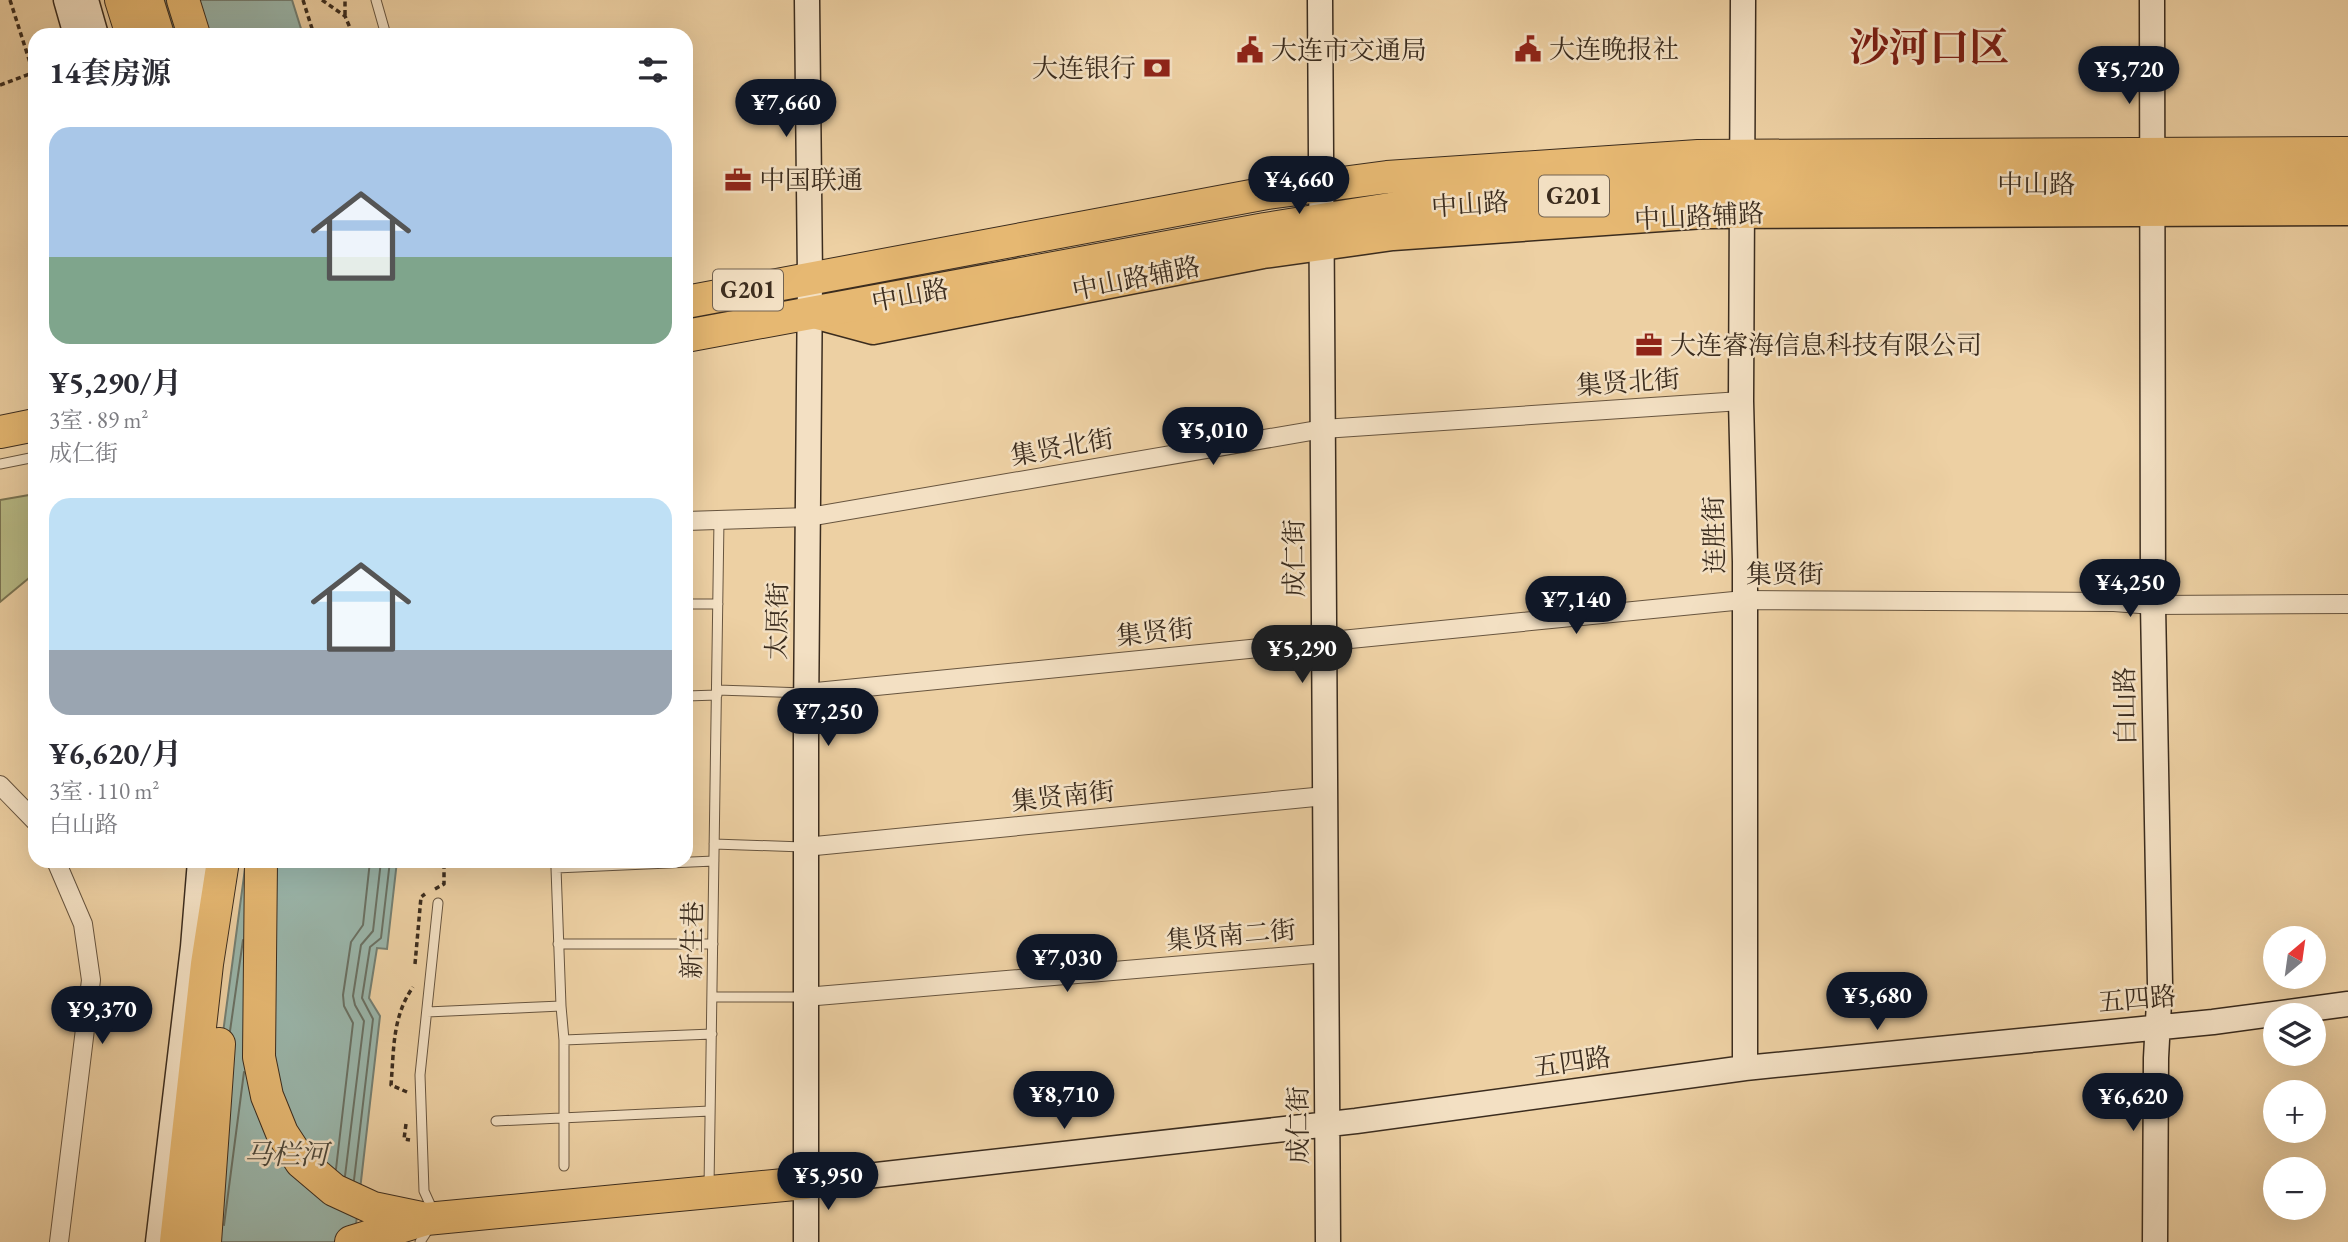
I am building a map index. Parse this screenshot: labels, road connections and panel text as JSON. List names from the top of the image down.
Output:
{
  "streets": {
    "highway": ["中山路", "G201"],
    "main road": [
      "连胜街",
      "成仁街",
      "太原街",
      "白山路",
      "五四路"
    ],
    "street": [
      "集贤北街",
      "集贤街",
      "集贤南街",
      "集贤南二街"
    ],
    "lane": ["新生巷"]
  },
  "crossings": [
    ["中山路", "连胜街"],
    ["中山路", "成仁街"],
    ["中山路", "太原街"],
    ["中山路", "白山路"],
    ["集贤北街", "连胜街"],
    ["集贤北街", "成仁街"],
    ["集贤北街", "太原街"],
    ["集贤北街", "新生巷"],
    ["连胜街", "集贤街"],
    ["连胜街", "五四路"],
    ["成仁街", "集贤街"],
    ["成仁街", "集贤南街"],
    ["成仁街", "集贤南二街"],
    ["成仁街", "五四路"],
    ["集贤街", "太原街"],
    ["集贤街", "白山路"],
    ["太原街", "集贤南街"],
    ["太原街", "集贤南二街"],
    ["太原街", "五四路"],
    ["白山路", "五四路"]
  ],
  "districts": ["沙河口区"],
  "water": ["马栏河"],
  "places": {
    "public building": ["大连晚报社", "大连市交通局"],
    "bank": ["大连银行"],
    "office": ["中国联通", "大连睿海信息科技有限公司"]
  },
  "north": "top right",
  "page": {
    "heading": "14套房源",
    "price": [
      "¥5,720",
      "¥7,660",
      "¥4,660",
      "¥5,010",
      "¥4,250",
      "¥7,140",
      "¥5,290",
      "¥7,250",
      "¥7,030",
      "¥5,680",
      "¥9,370",
      "¥8,710",
      "¥6,620",
      "¥5,950"
    ],
    "list": [
      {
        "name": "¥5,290/月",
        "note": "3室 · 89 m² · 成仁街"
      },
      {
        "name": "¥6,620/月",
        "note": "3室 · 110 m² · 白山路"
      }
    ],
    "map_buttons": ["+", "−"]
  }
}
